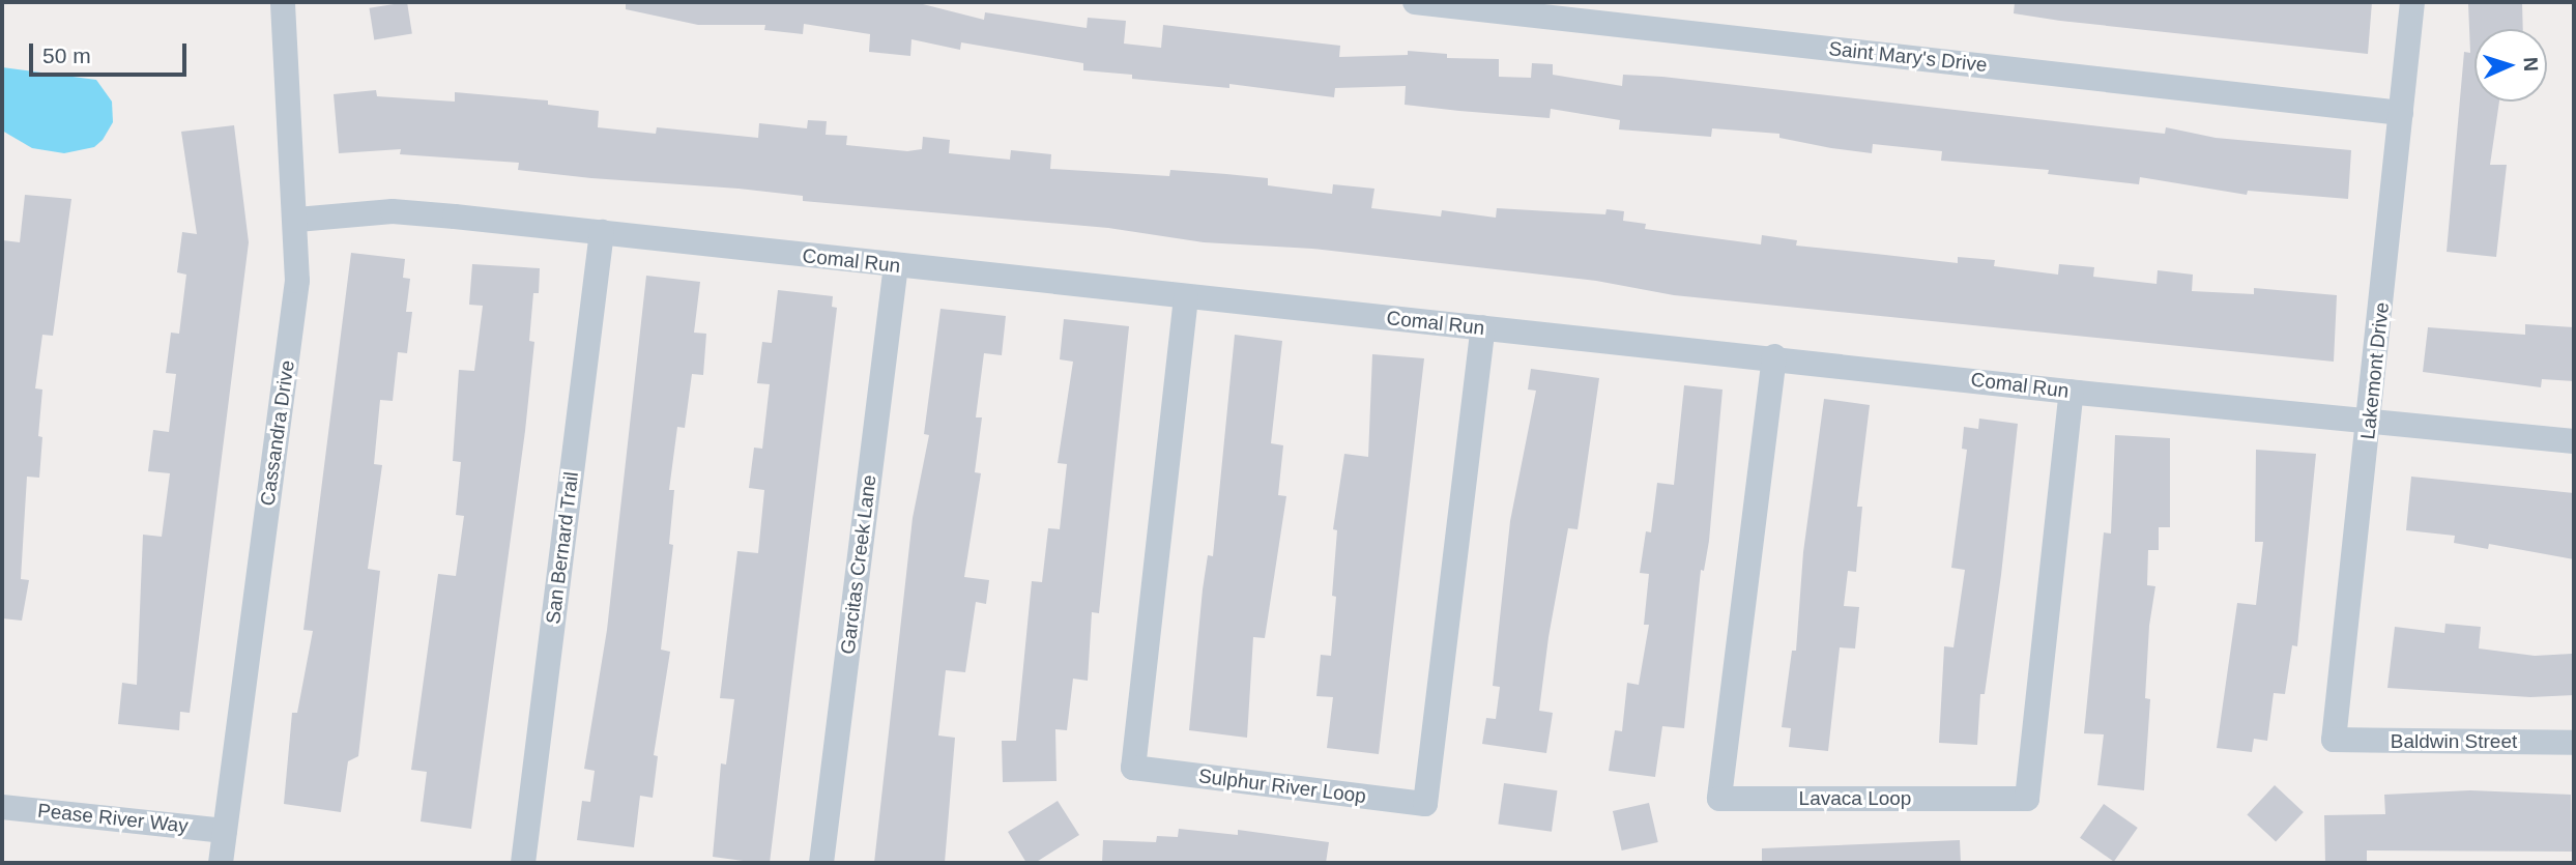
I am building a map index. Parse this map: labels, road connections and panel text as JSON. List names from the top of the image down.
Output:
{
  "streets": {
    "street": [
      "Saint Mary's Drive",
      "Comal Run",
      "Lakemont Drive",
      "Cassandra Drive",
      "San Bernard Trail",
      "Garcitas Creek Lane",
      "Baldwin Street",
      "Sulphur River Loop",
      "Lavaca Loop",
      "Pease River Way"
    ]
  },
  "crossings": [
    ["Saint Mary's Drive", "Lakemont Drive"],
    ["Comal Run", "Lakemont Drive"],
    ["Comal Run", "Cassandra Drive"],
    ["Comal Run", "San Bernard Trail"],
    ["Comal Run", "Garcitas Creek Lane"],
    ["Comal Run", "Sulphur River Loop"],
    ["Comal Run", "Lavaca Loop"],
    ["Lakemont Drive", "Baldwin Street"],
    ["Cassandra Drive", "Pease River Way"]
  ],
  "scale_bar": "50 m",
  "north": "right"
}
